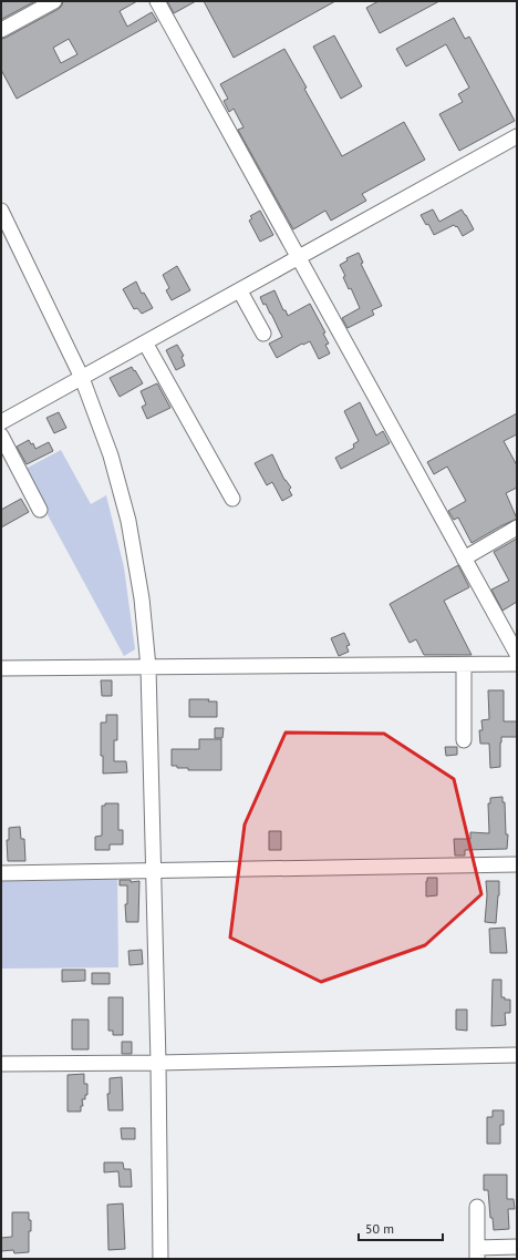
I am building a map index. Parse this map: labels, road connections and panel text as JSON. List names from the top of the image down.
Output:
{
  "scale_bar": "50 m"
}
